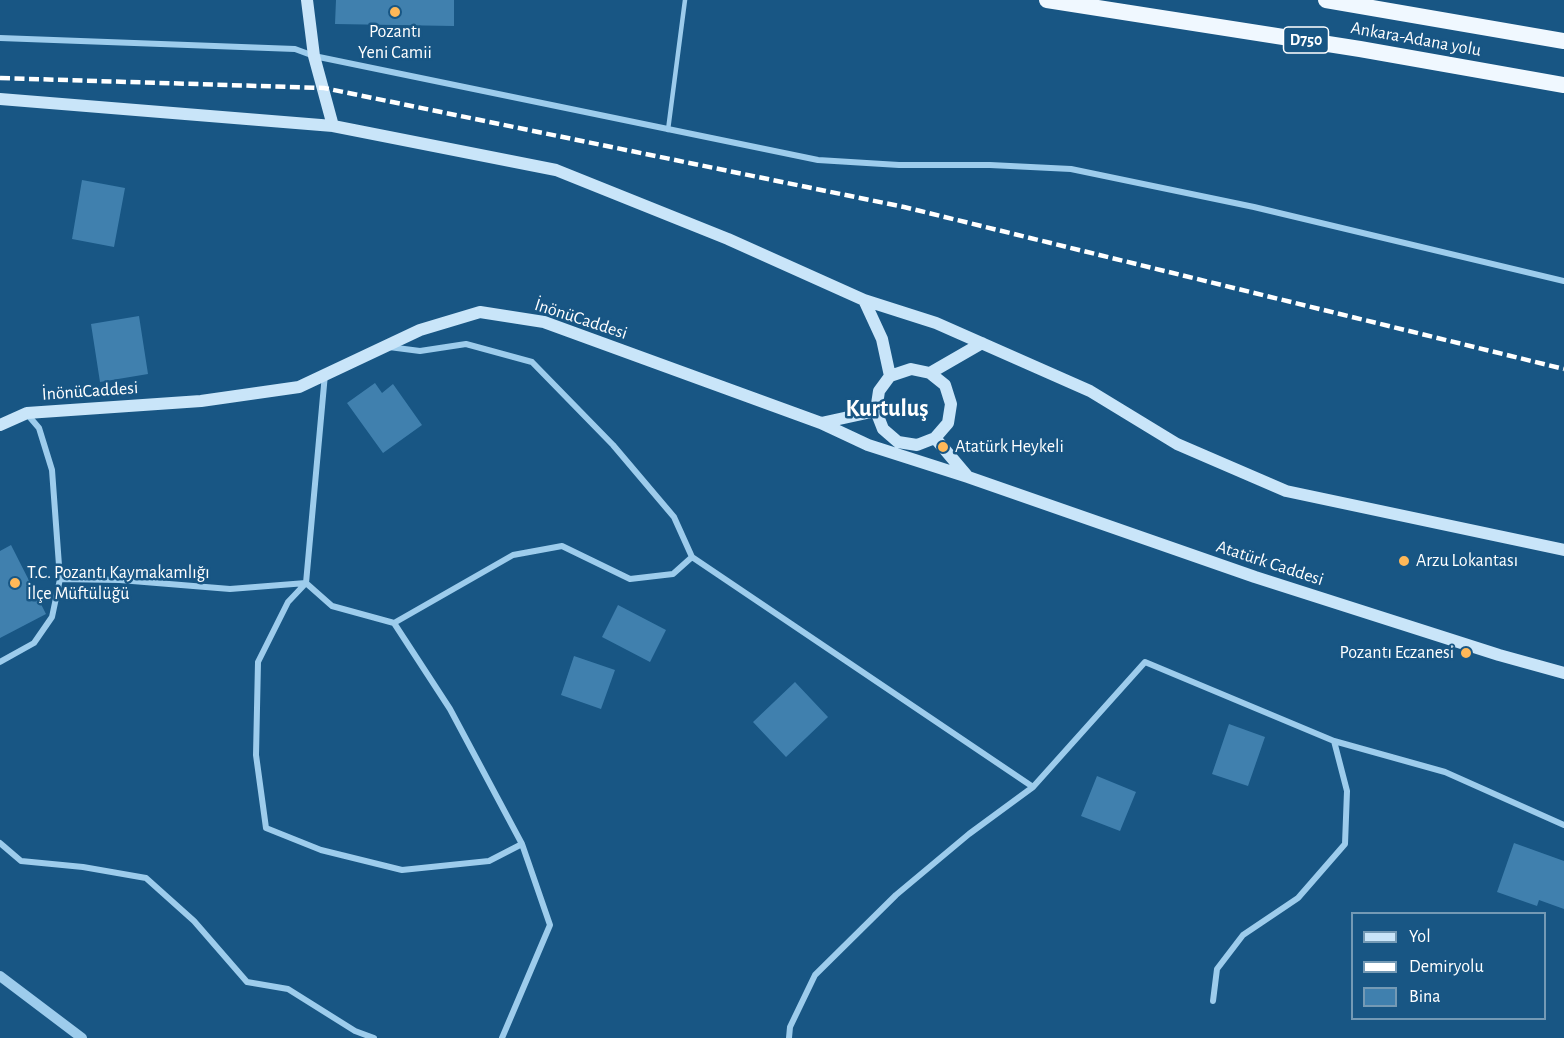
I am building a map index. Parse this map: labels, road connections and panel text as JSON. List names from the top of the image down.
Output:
{
  "streets": {
    "highway": ["Ankara-Adana yolu", "D750"],
    "main road": ["İnönüCaddesi", "Atatürk Caddesi"]
  },
  "crossings": [
    ["İnönüCaddesi", "Atatürk Caddesi"]
  ],
  "districts": ["Kurtuluş"],
  "places": [
    "Pozantı Yeni Camii",
    "Atatürk Heykeli",
    "Arzu Lokantası",
    "T.C. Pozantı Kaymakamlığı İlçe Müftülüğü",
    "Pozantı Eczanesi"
  ],
  "legend": ["Yol", "Demiryolu", "Bina"]
}
